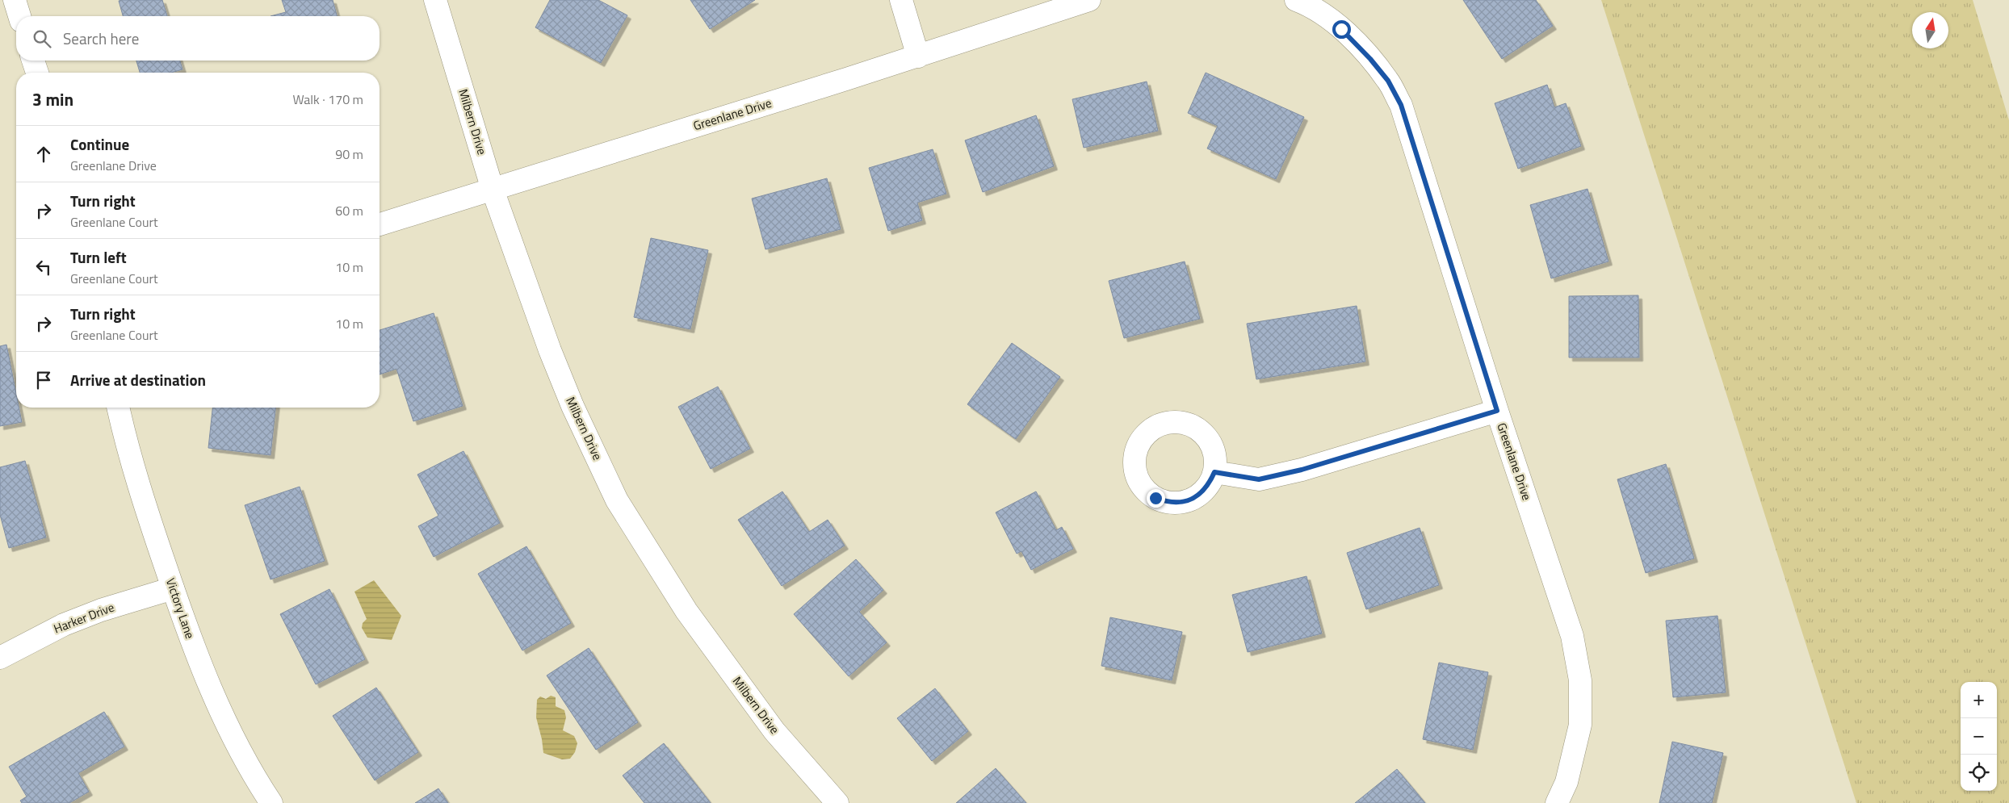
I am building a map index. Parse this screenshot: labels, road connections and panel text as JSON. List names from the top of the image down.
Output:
{
  "streets": {
    "street": [
      "Greenlane Drive",
      "Milbern Drive",
      "Victory Lane",
      "Harker Drive"
    ]
  },
  "crossings": [
    ["Greenlane Drive", "Milbern Drive"],
    ["Victory Lane", "Harker Drive"]
  ],
  "north": "top",
  "page": {
    "search": "Search here",
    "heading": ["3 min", "Walk · 170 m"],
    "list": [
      ["Continue", "Greenlane Drive", "90 m"],
      ["Turn right", "Greenlane Court", "60 m"],
      ["Turn left", "Greenlane Court", "10 m"],
      ["Turn right", "Greenlane Court", "10 m"],
      "Arrive at destination"
    ],
    "map_buttons": ["+", "−"]
  }
}
